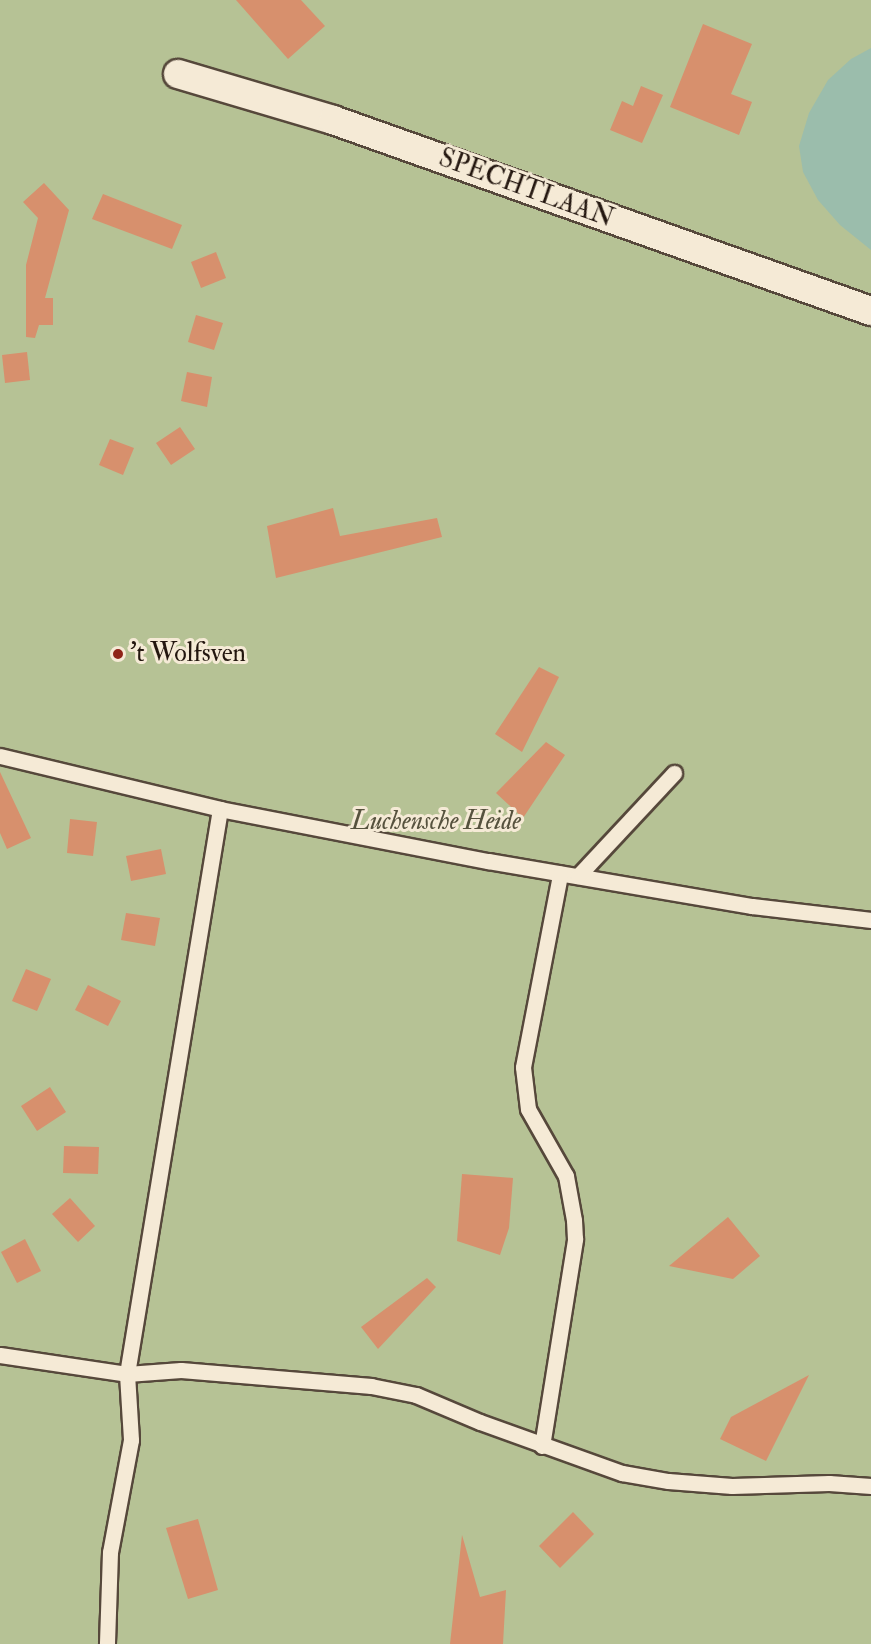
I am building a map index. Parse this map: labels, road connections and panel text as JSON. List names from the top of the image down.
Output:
{
  "streets": {
    "street": ["SPECHTLAAN"]
  },
  "parks": ["Luchensche Heide"],
  "places": ["'t Wolfsven"]
}
